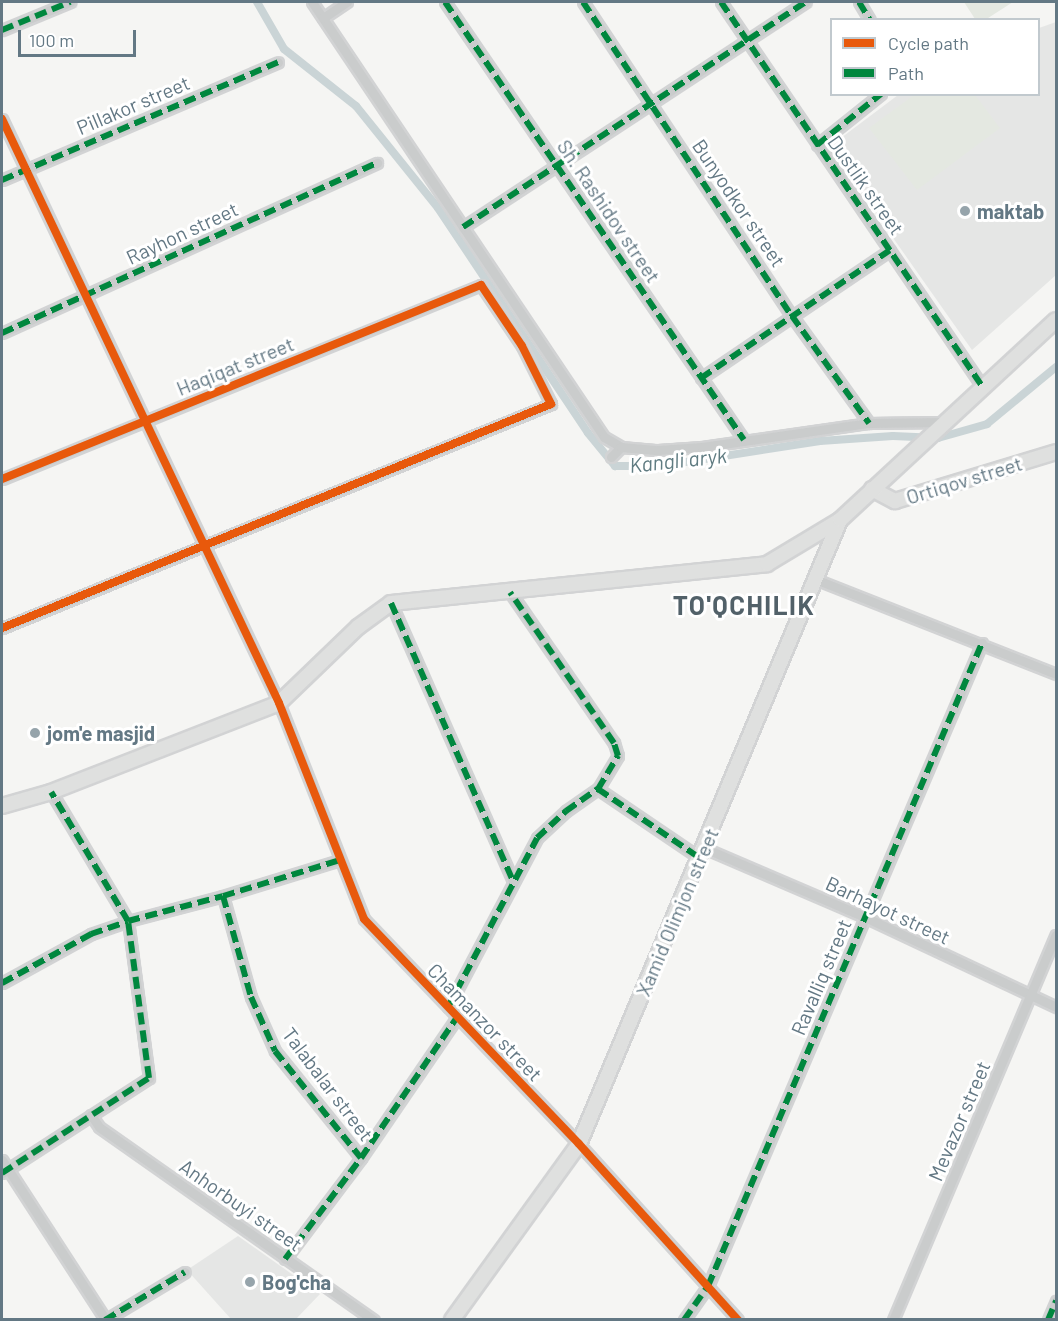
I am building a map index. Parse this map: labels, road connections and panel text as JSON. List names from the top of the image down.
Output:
{
  "streets": {
    "main road": ["Ortiqov street", "Xamid Olimjon street"],
    "street": [
      "Pillakor street",
      "Dustlik street",
      "Bunyodkor street",
      "Sh. Rashidov street",
      "Rayhon street",
      "Haqiqat street",
      "Barhayot street",
      "Ravalliq street",
      "Chamanzor street",
      "Talabalar street",
      "Mevazor street",
      "Anhorbuyi street"
    ]
  },
  "crossings": [
    ["Pillakor street", "Chamanzor street"],
    ["Rayhon street", "Chamanzor street"],
    ["Haqiqat street", "Chamanzor street"],
    ["Ortiqov street", "Xamid Olimjon street"],
    ["Barhayot street", "Xamid Olimjon street"],
    ["Barhayot street", "Ravalliq street"],
    ["Barhayot street", "Mevazor street"],
    ["Xamid Olimjon street", "Chamanzor street"],
    ["Ravalliq street", "Chamanzor street"]
  ],
  "districts": ["TO'QCHILIK"],
  "water": ["Kangli aryk"],
  "places": ["maktab", "jom'e masjid", "Bog'cha"],
  "legend": ["Cycle path", "Path"],
  "scale_bar": "100 m"
}
